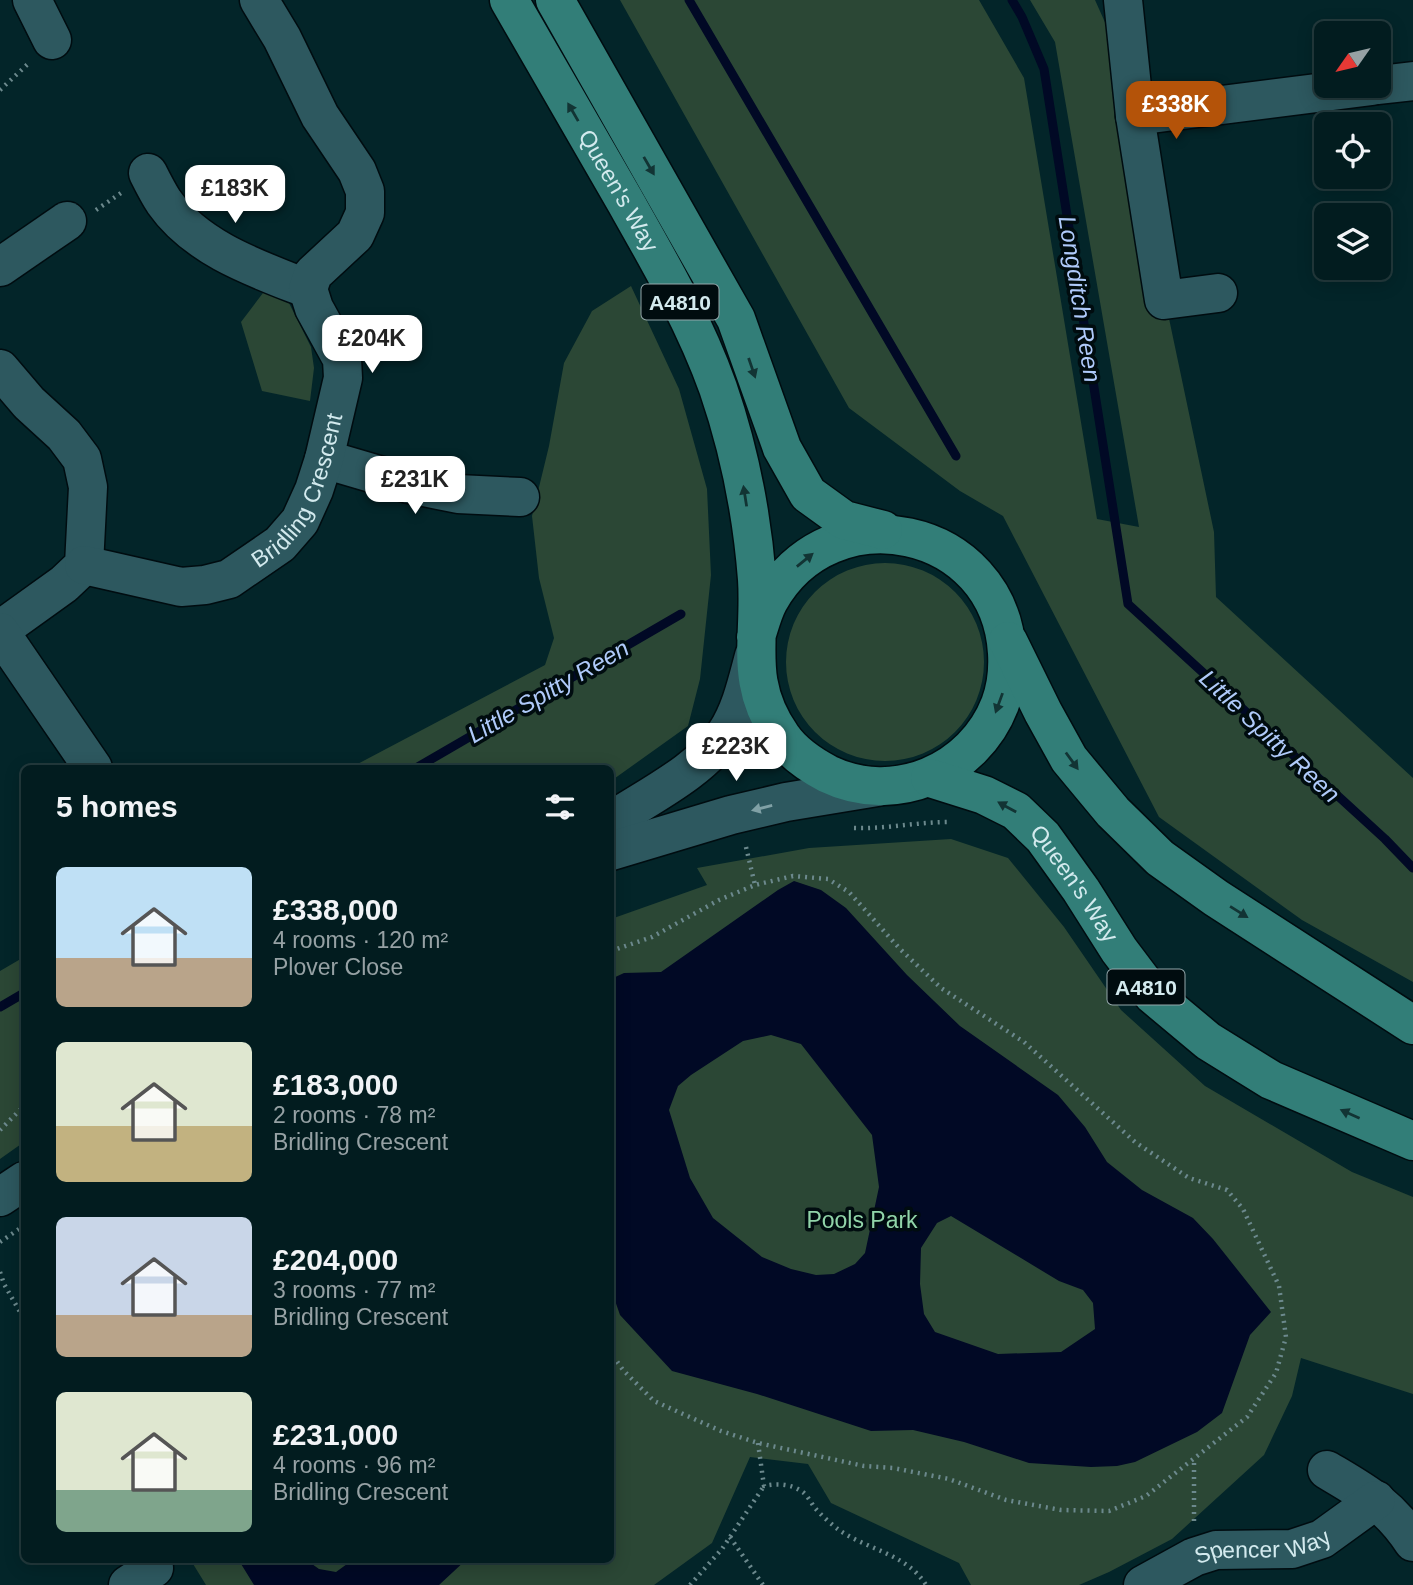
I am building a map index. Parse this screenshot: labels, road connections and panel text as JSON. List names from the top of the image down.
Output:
{
  "streets": {
    "main road": ["Queen's Way", "A4810"],
    "street": ["Bridling Crescent", "Spencer Way"]
  },
  "water": ["Longditch Reen", "Little Spitty Reen"],
  "parks": ["Pools Park"],
  "north": "bottom left",
  "page": {
    "price": [
      "£338K",
      "£183K",
      "£204K",
      "£231K",
      "£223K"
    ],
    "heading": "5 homes",
    "list": [
      {
        "name": "£338,000",
        "note": "4 rooms · 120 m² · Plover Close"
      },
      {
        "name": "£183,000",
        "note": "2 rooms · 78 m² · Bridling Crescent"
      },
      {
        "name": "£204,000",
        "note": "3 rooms · 77 m² · Bridling Crescent"
      },
      {
        "name": "£231,000",
        "note": "4 rooms · 96 m² · Bridling Crescent"
      }
    ]
  }
}
